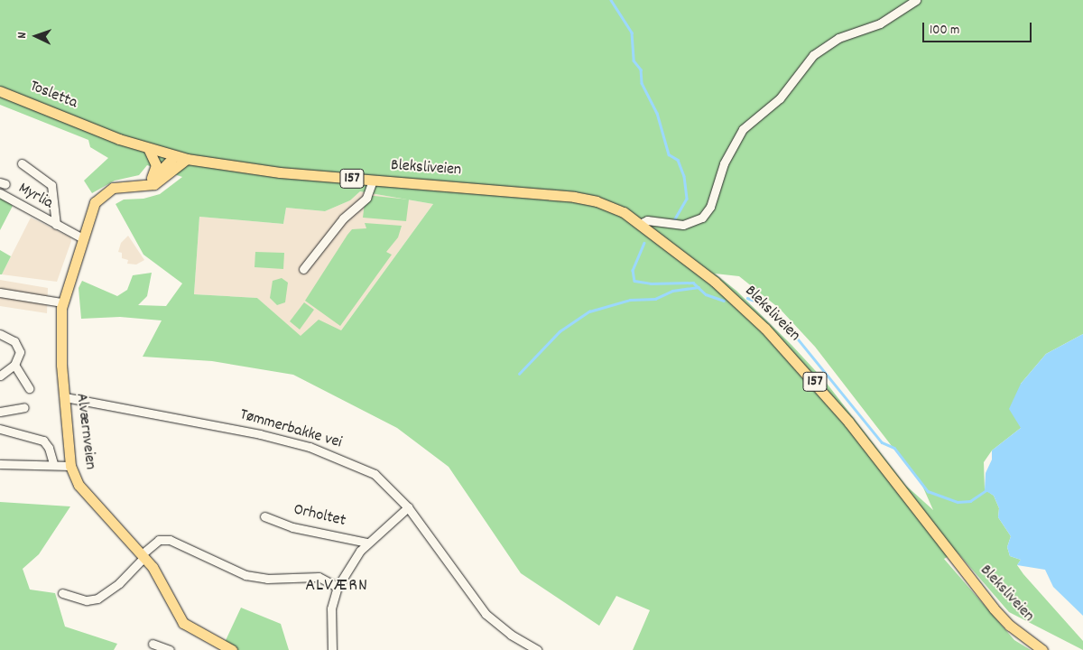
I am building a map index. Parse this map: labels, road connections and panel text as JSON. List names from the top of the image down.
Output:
{
  "streets": {
    "main road": [
      "Tosletta",
      "Bleksliveien",
      "157",
      "Alværnveien"
    ],
    "street": ["Myrlia", "Tømmerbakke vei", "Orholtet"]
  },
  "crossings": [
    ["Tosletta", "157"],
    ["Bleksliveien", "157"],
    ["Bleksliveien", "Alværnveien"],
    ["157", "Alværnveien"],
    ["Myrlia", "Alværnveien"],
    ["Tømmerbakke vei", "Alværnveien"]
  ],
  "districts": ["ALVÆRN"],
  "scale_bar": "100 m",
  "north": "left"
}
